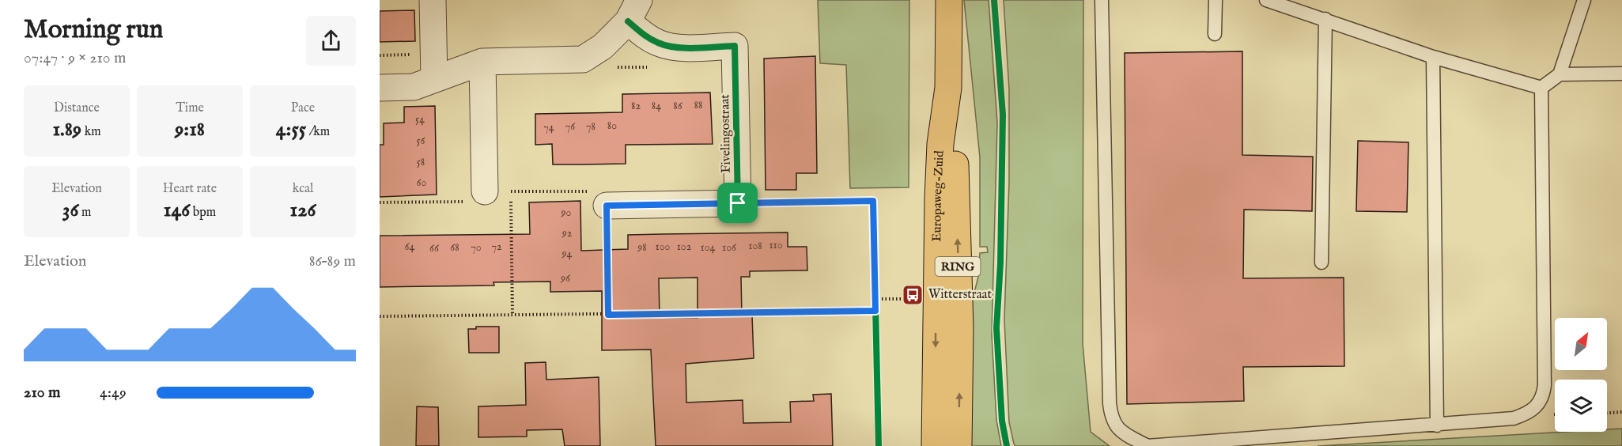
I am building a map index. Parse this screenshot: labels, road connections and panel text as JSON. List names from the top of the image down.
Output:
{
  "streets": {
    "main road": ["Europaweg-Zuid", "RING"],
    "street": ["Fivelingostraat"]
  },
  "places": {
    "bus stop": ["Witterstraat"]
  },
  "house_numbers": [
    "88",
    "82",
    "84",
    "86",
    "54",
    "80",
    "76",
    "78",
    "74",
    "56",
    "58",
    "60",
    "90",
    "92",
    "110",
    "108",
    "64",
    "72",
    "100",
    "102",
    "68",
    "70",
    "98",
    "104",
    "106",
    "66",
    "94",
    "96"
  ],
  "north": "top right",
  "page": {
    "heading": ["Morning run", "07:47 · 9 × 210 m"],
    "stats": [
      ["Distance", "1.89 km"],
      ["Time", "9:18"],
      ["Pace", "4:55 /km"],
      ["Elevation", "36 m"],
      ["Heart rate", "146 bpm"],
      ["kcal", "126"]
    ],
    "chart": ["Elevation", "86–89 m"],
    "list": [
      {
        "name": "210 m",
        "note": "4:49"
      }
    ]
  }
}
